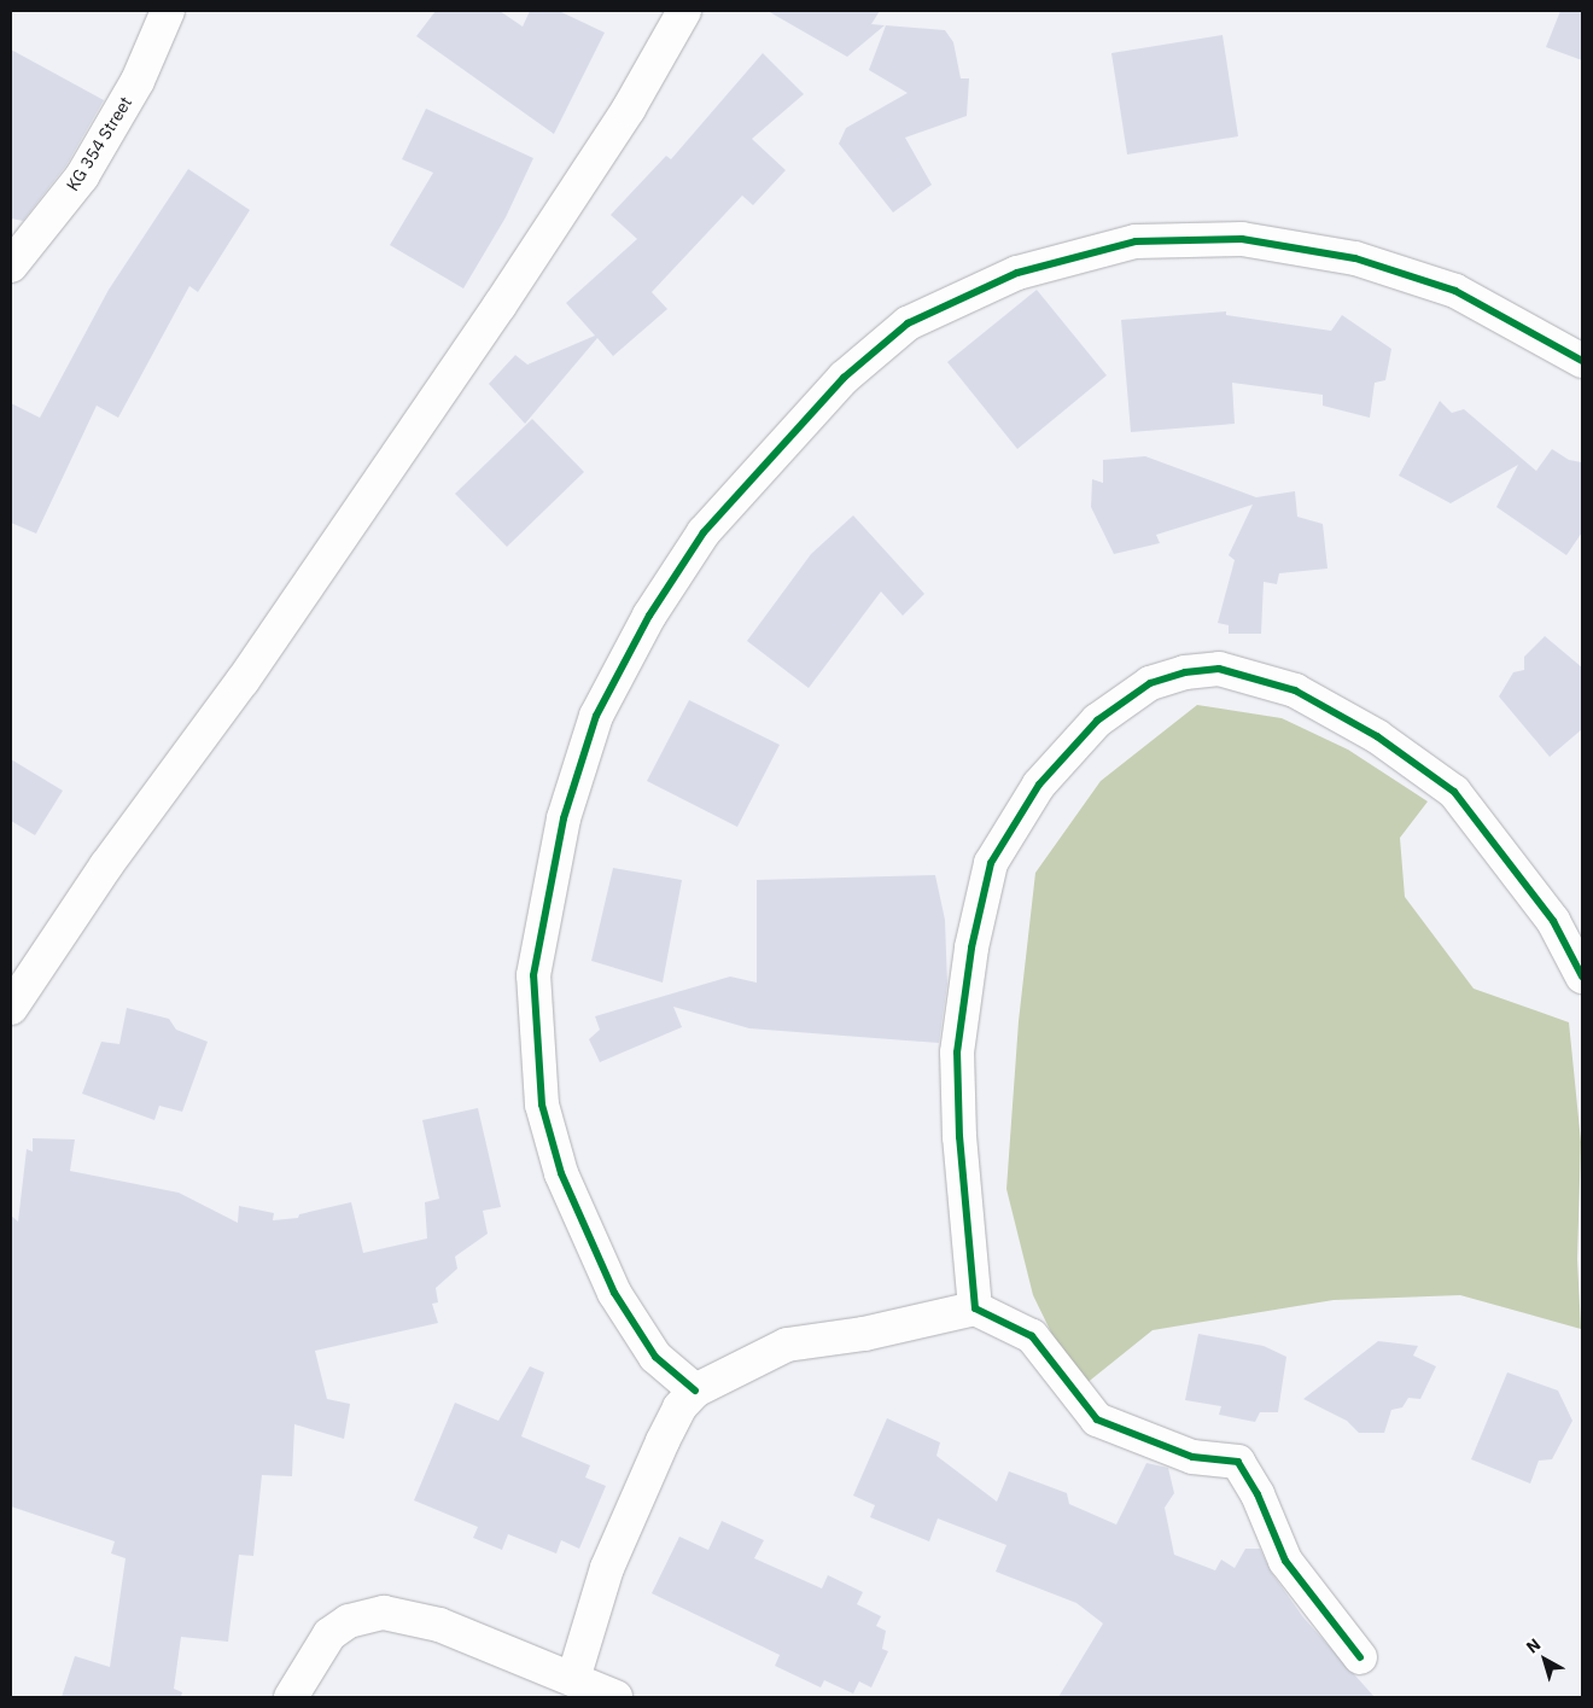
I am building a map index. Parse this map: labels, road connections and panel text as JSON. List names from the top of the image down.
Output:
{
  "streets": {
    "street": ["KG 354 Street"]
  },
  "north": "top left"
}
